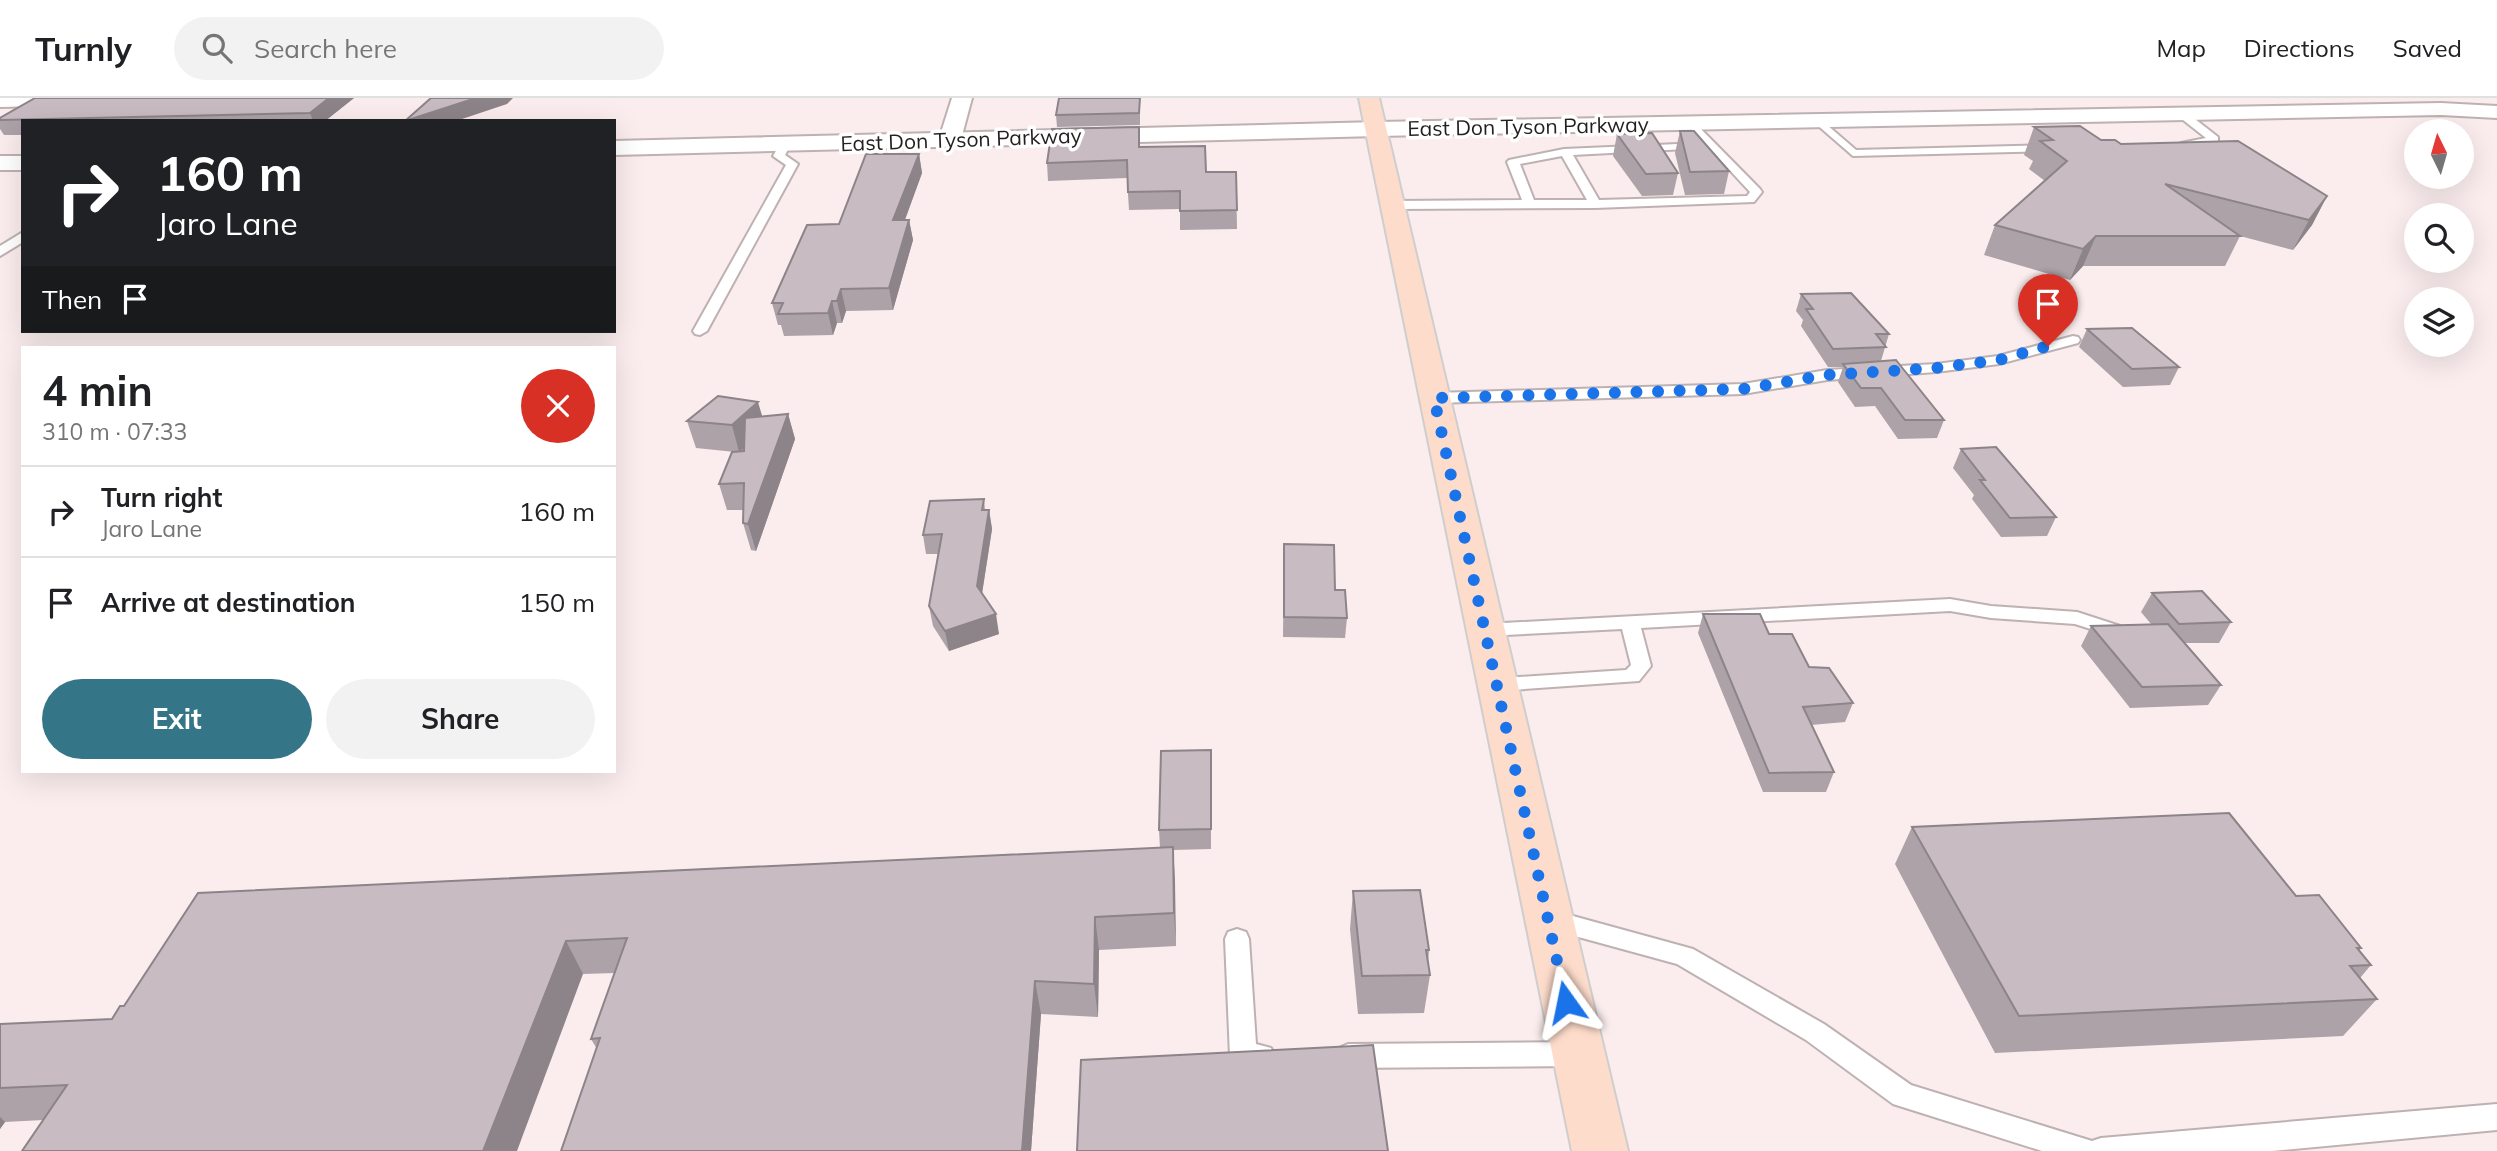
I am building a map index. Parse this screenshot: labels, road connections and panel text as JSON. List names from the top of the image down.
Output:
{
  "streets": {
    "main road": ["East Don Tyson Parkway"]
  },
  "north": "top",
  "page": {
    "header": "Turnly",
    "search": "Search here",
    "nav": ["Map", "Directions", "Saved"],
    "turn": ["160 m", "Jaro Lane"],
    "then": "Then",
    "heading": ["4 min", "310 m · 07:33"],
    "list": [
      {
        "name": "Turn right",
        "note": "Jaro Lane",
        "value": "160 m"
      },
      {
        "name": "Arrive at destination",
        "value": "150 m"
      }
    ],
    "buttons": ["Exit", "Share"]
  }
}
